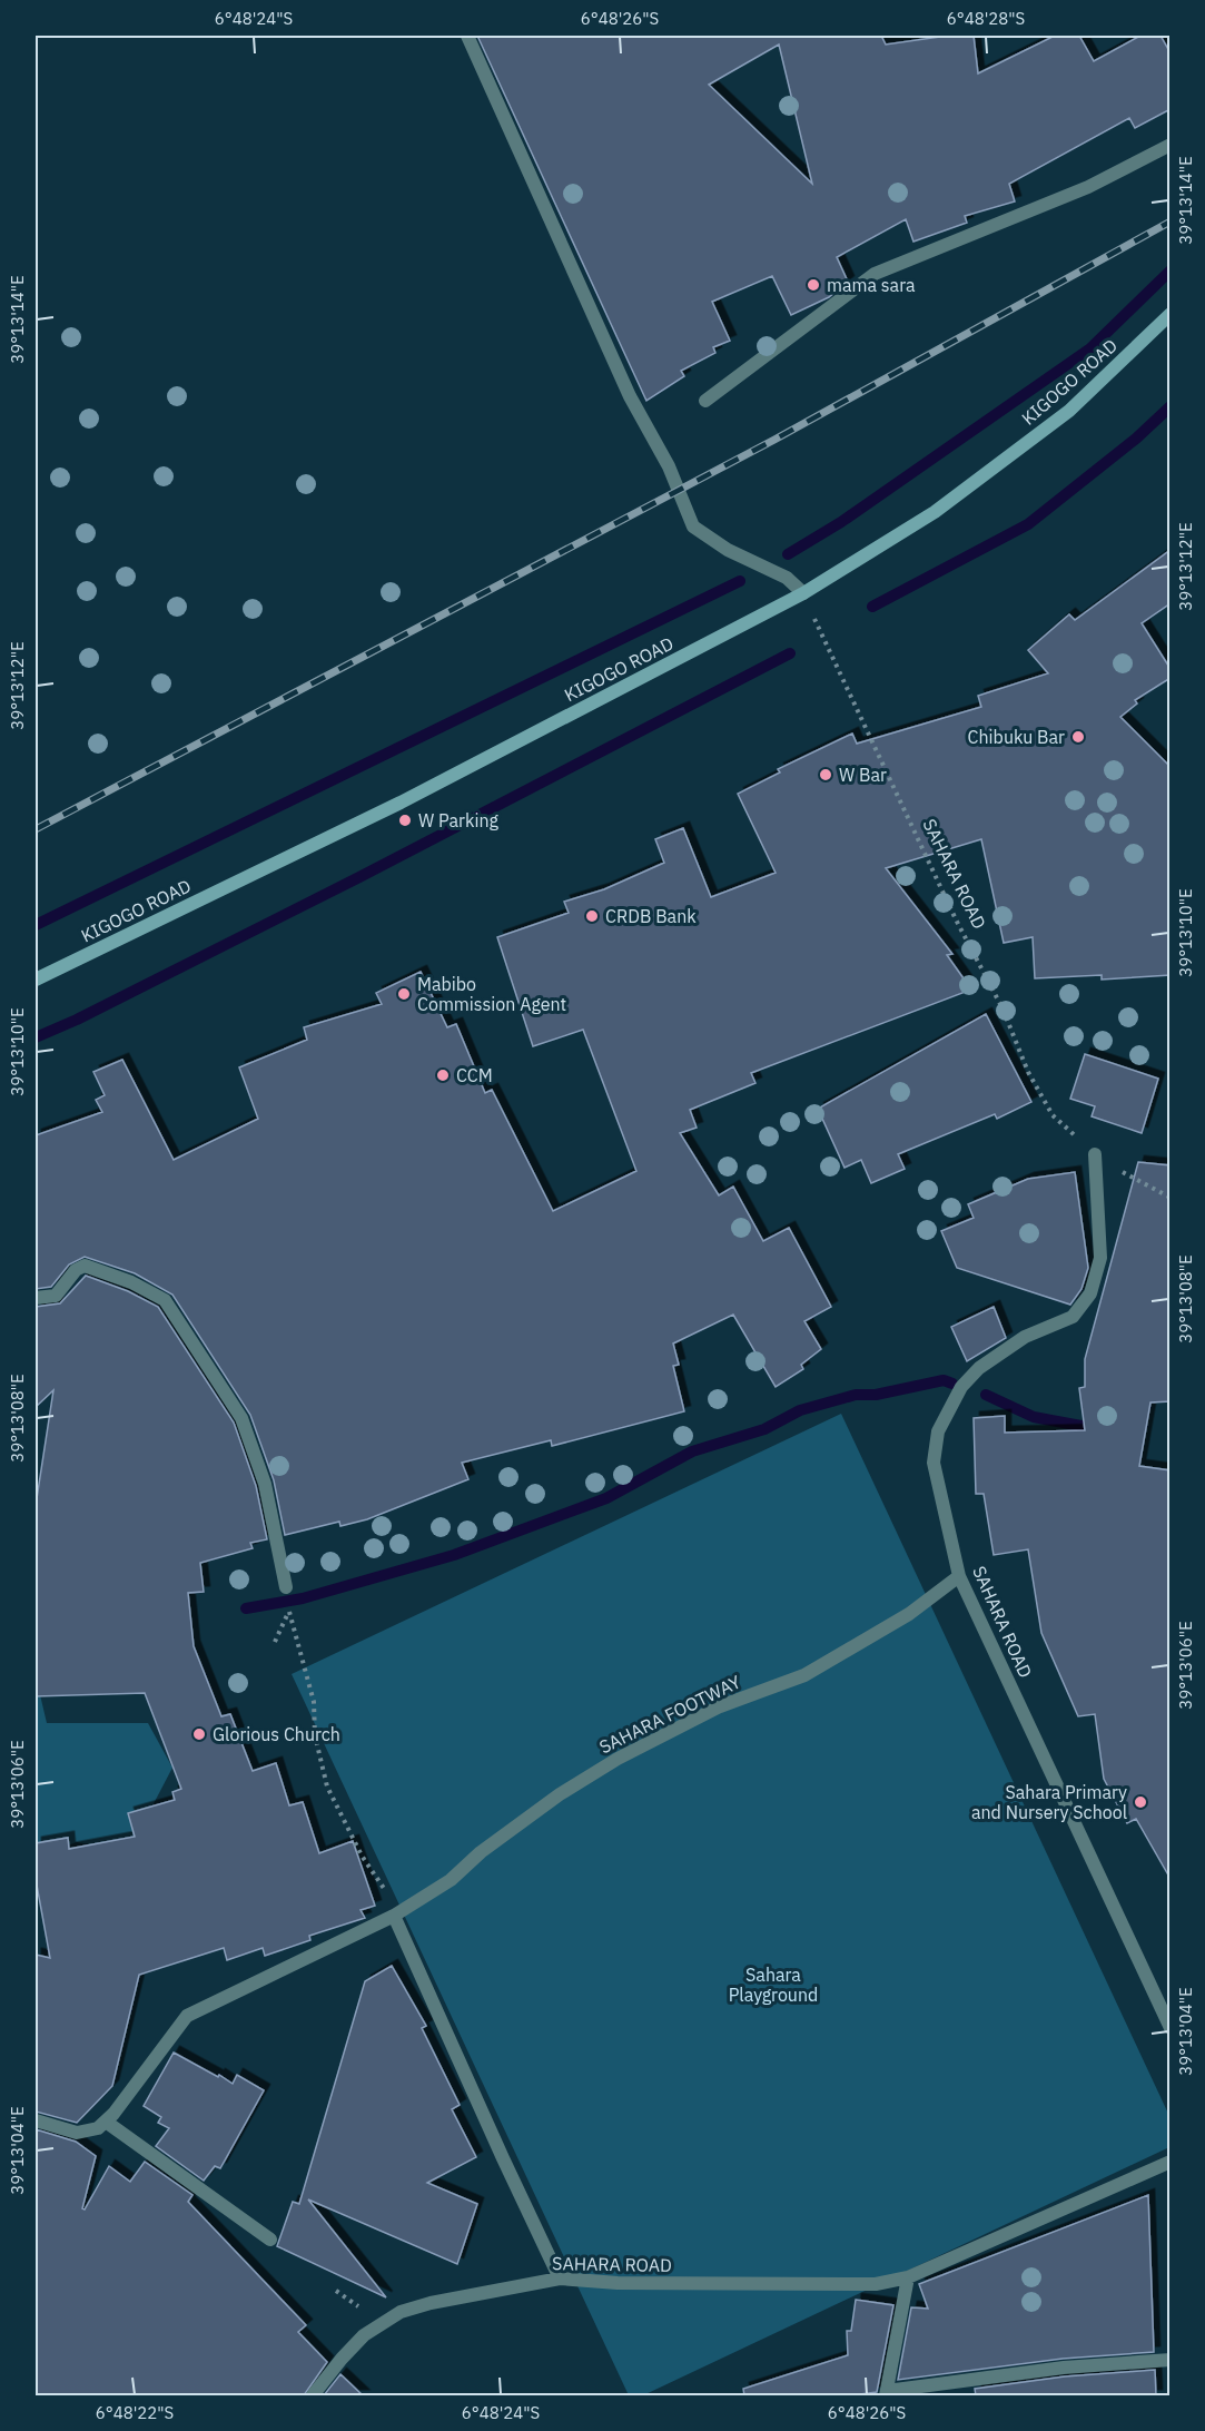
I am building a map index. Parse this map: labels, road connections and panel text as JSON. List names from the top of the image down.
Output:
{
  "streets": {
    "main road": ["KIGOGO ROAD"],
    "street": ["SAHARA ROAD", "SAHARA FOOTWAY"]
  },
  "crossings": [
    ["KIGOGO ROAD", "SAHARA ROAD"],
    ["SAHARA ROAD", "SAHARA FOOTWAY"]
  ],
  "parks": ["Sahara Playground"],
  "places": [
    "mama sara",
    "Chibuku Bar",
    "W Bar",
    "W Parking",
    "CRDB Bank",
    "Mabibo Commission Agent",
    "CCM",
    "Glorious Church",
    "Sahara Primary and Nursery School"
  ],
  "coordinates": [
    "6°48'24\"S",
    "6°48'26\"S",
    "6°48'28\"S",
    "39°13'14\"E",
    "39°13'12\"E",
    "39°13'10\"E",
    "39°13'08\"E",
    "39°13'06\"E",
    "39°13'04\"E",
    "6°48'22\"S"
  ]
}
